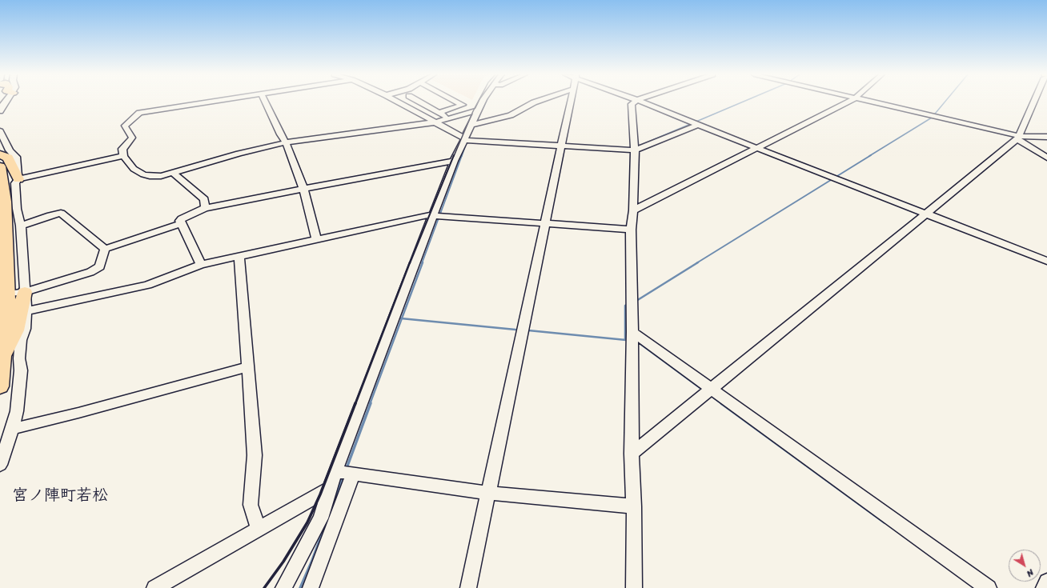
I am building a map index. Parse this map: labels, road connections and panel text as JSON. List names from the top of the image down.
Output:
{
  "districts": ["宮ノ陣町若松"],
  "north": "bottom right"
}
